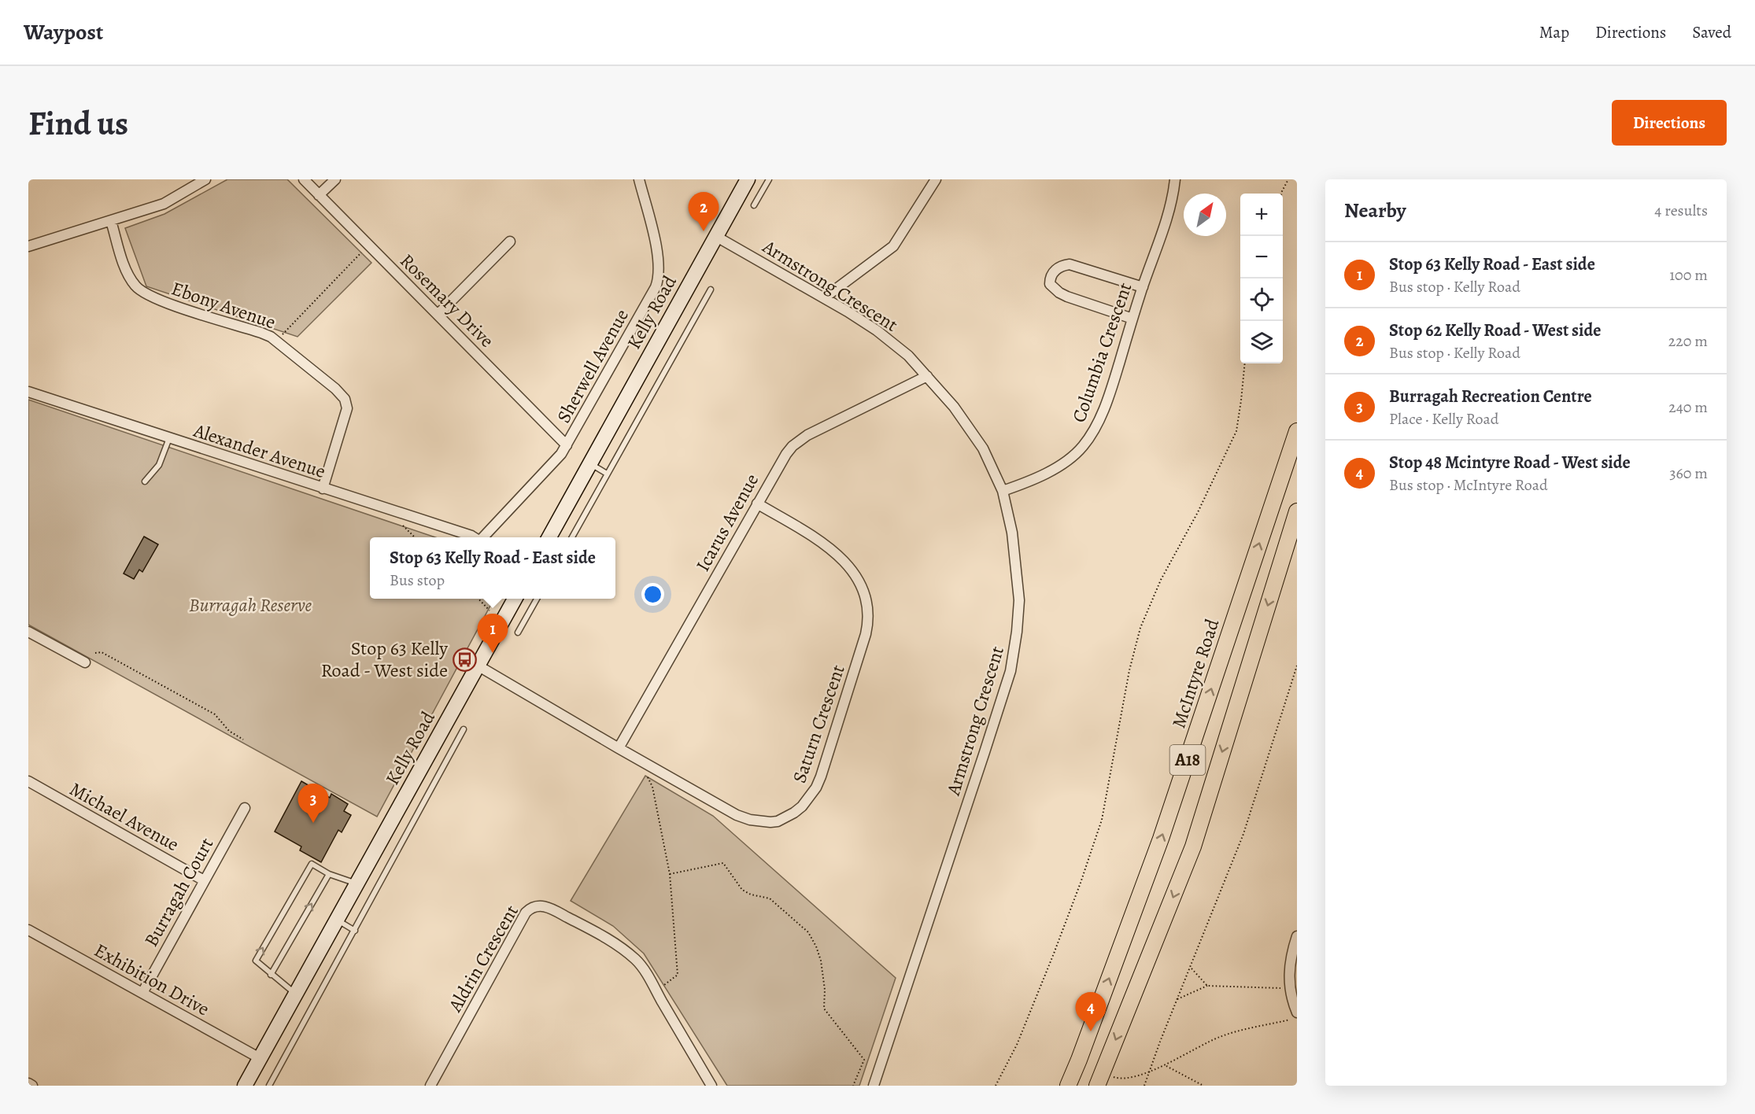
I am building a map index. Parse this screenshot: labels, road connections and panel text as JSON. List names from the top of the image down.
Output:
{
  "streets": {
    "main road": ["McIntyre Road", "A18"],
    "street": [
      "Armstrong Crescent",
      "Rosemary Drive",
      "Ebony Avenue",
      "Kelly Road",
      "Columbia Crescent",
      "Sherwell Avenue",
      "Alexander Avenue",
      "Icarus Avenue",
      "Saturn Crescent",
      "Michael Avenue",
      "Burragah Court",
      "Aldrin Crescent",
      "Exhibition Drive"
    ]
  },
  "crossings": [
    ["Armstrong Crescent", "Kelly Road"],
    ["Armstrong Crescent", "Columbia Crescent"],
    ["Armstrong Crescent", "Icarus Avenue"],
    ["Rosemary Drive", "Sherwell Avenue"],
    ["Ebony Avenue", "Alexander Avenue"],
    ["Kelly Road", "Saturn Crescent"],
    ["Kelly Road", "Exhibition Drive"],
    ["Icarus Avenue", "Saturn Crescent"],
    ["Michael Avenue", "Burragah Court"],
    ["Burragah Court", "Exhibition Drive"]
  ],
  "parks": ["Burragah Reserve"],
  "places": {
    "bus stop": ["Stop 63 Kelly Road - West side"]
  },
  "north": "top right",
  "page": {
    "header": "Waypost",
    "nav": ["Map", "Directions", "Saved"],
    "buttons": "Directions",
    "title": "Find us",
    "heading": ["Nearby", "4 results"],
    "pins": [
      "2",
      "1",
      "3",
      "4"
    ],
    "map_buttons": ["+", "−"],
    "list": [
      {
        "mark": "1",
        "name": "Stop 63 Kelly Road - East side",
        "note": "Bus stop · Kelly Road",
        "value": "100 m"
      },
      {
        "mark": "2",
        "name": "Stop 62 Kelly Road - West side",
        "note": "Bus stop · Kelly Road",
        "value": "220 m"
      },
      {
        "mark": "3",
        "name": "Burragah Recreation Centre",
        "note": "Place · Kelly Road",
        "value": "240 m"
      },
      {
        "mark": "4",
        "name": "Stop 48 Mcintyre Road - West side",
        "note": "Bus stop · McIntyre Road",
        "value": "360 m"
      }
    ],
    "popup": ["Stop 63 Kelly Road - East side", "Bus stop"]
  }
}
